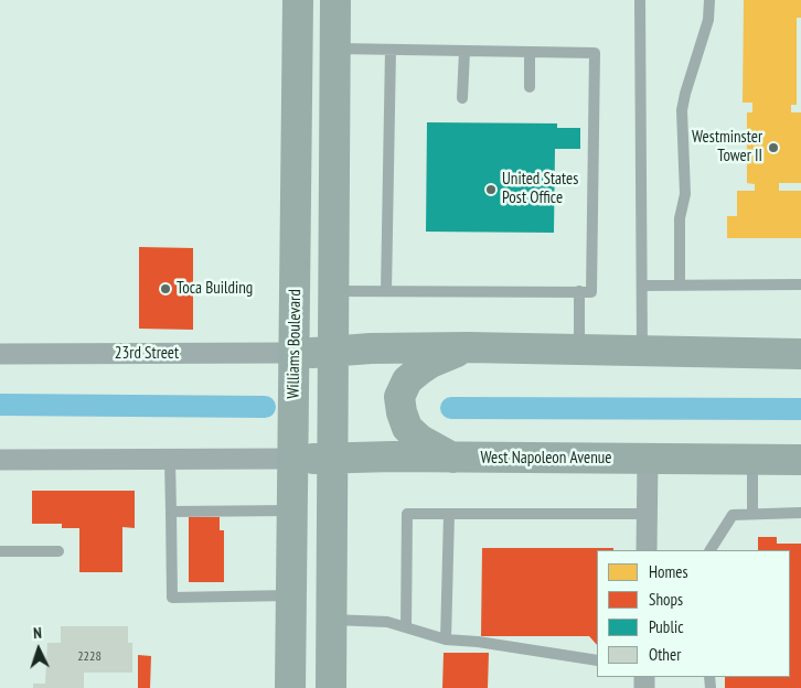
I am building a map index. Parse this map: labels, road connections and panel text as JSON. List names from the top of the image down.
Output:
{
  "streets": {
    "main road": ["Williams Boulevard", "West Napoleon Avenue"],
    "street": ["23rd Street"]
  },
  "crossings": [
    ["Williams Boulevard", "23rd Street"],
    ["Williams Boulevard", "West Napoleon Avenue"]
  ],
  "places": ["Westminster Tower II", "United States Post Office", "Toca Building"],
  "house_numbers": ["2228"],
  "legend": [
    "Homes",
    "Shops",
    "Public",
    "Other"
  ],
  "north": "top"
}
